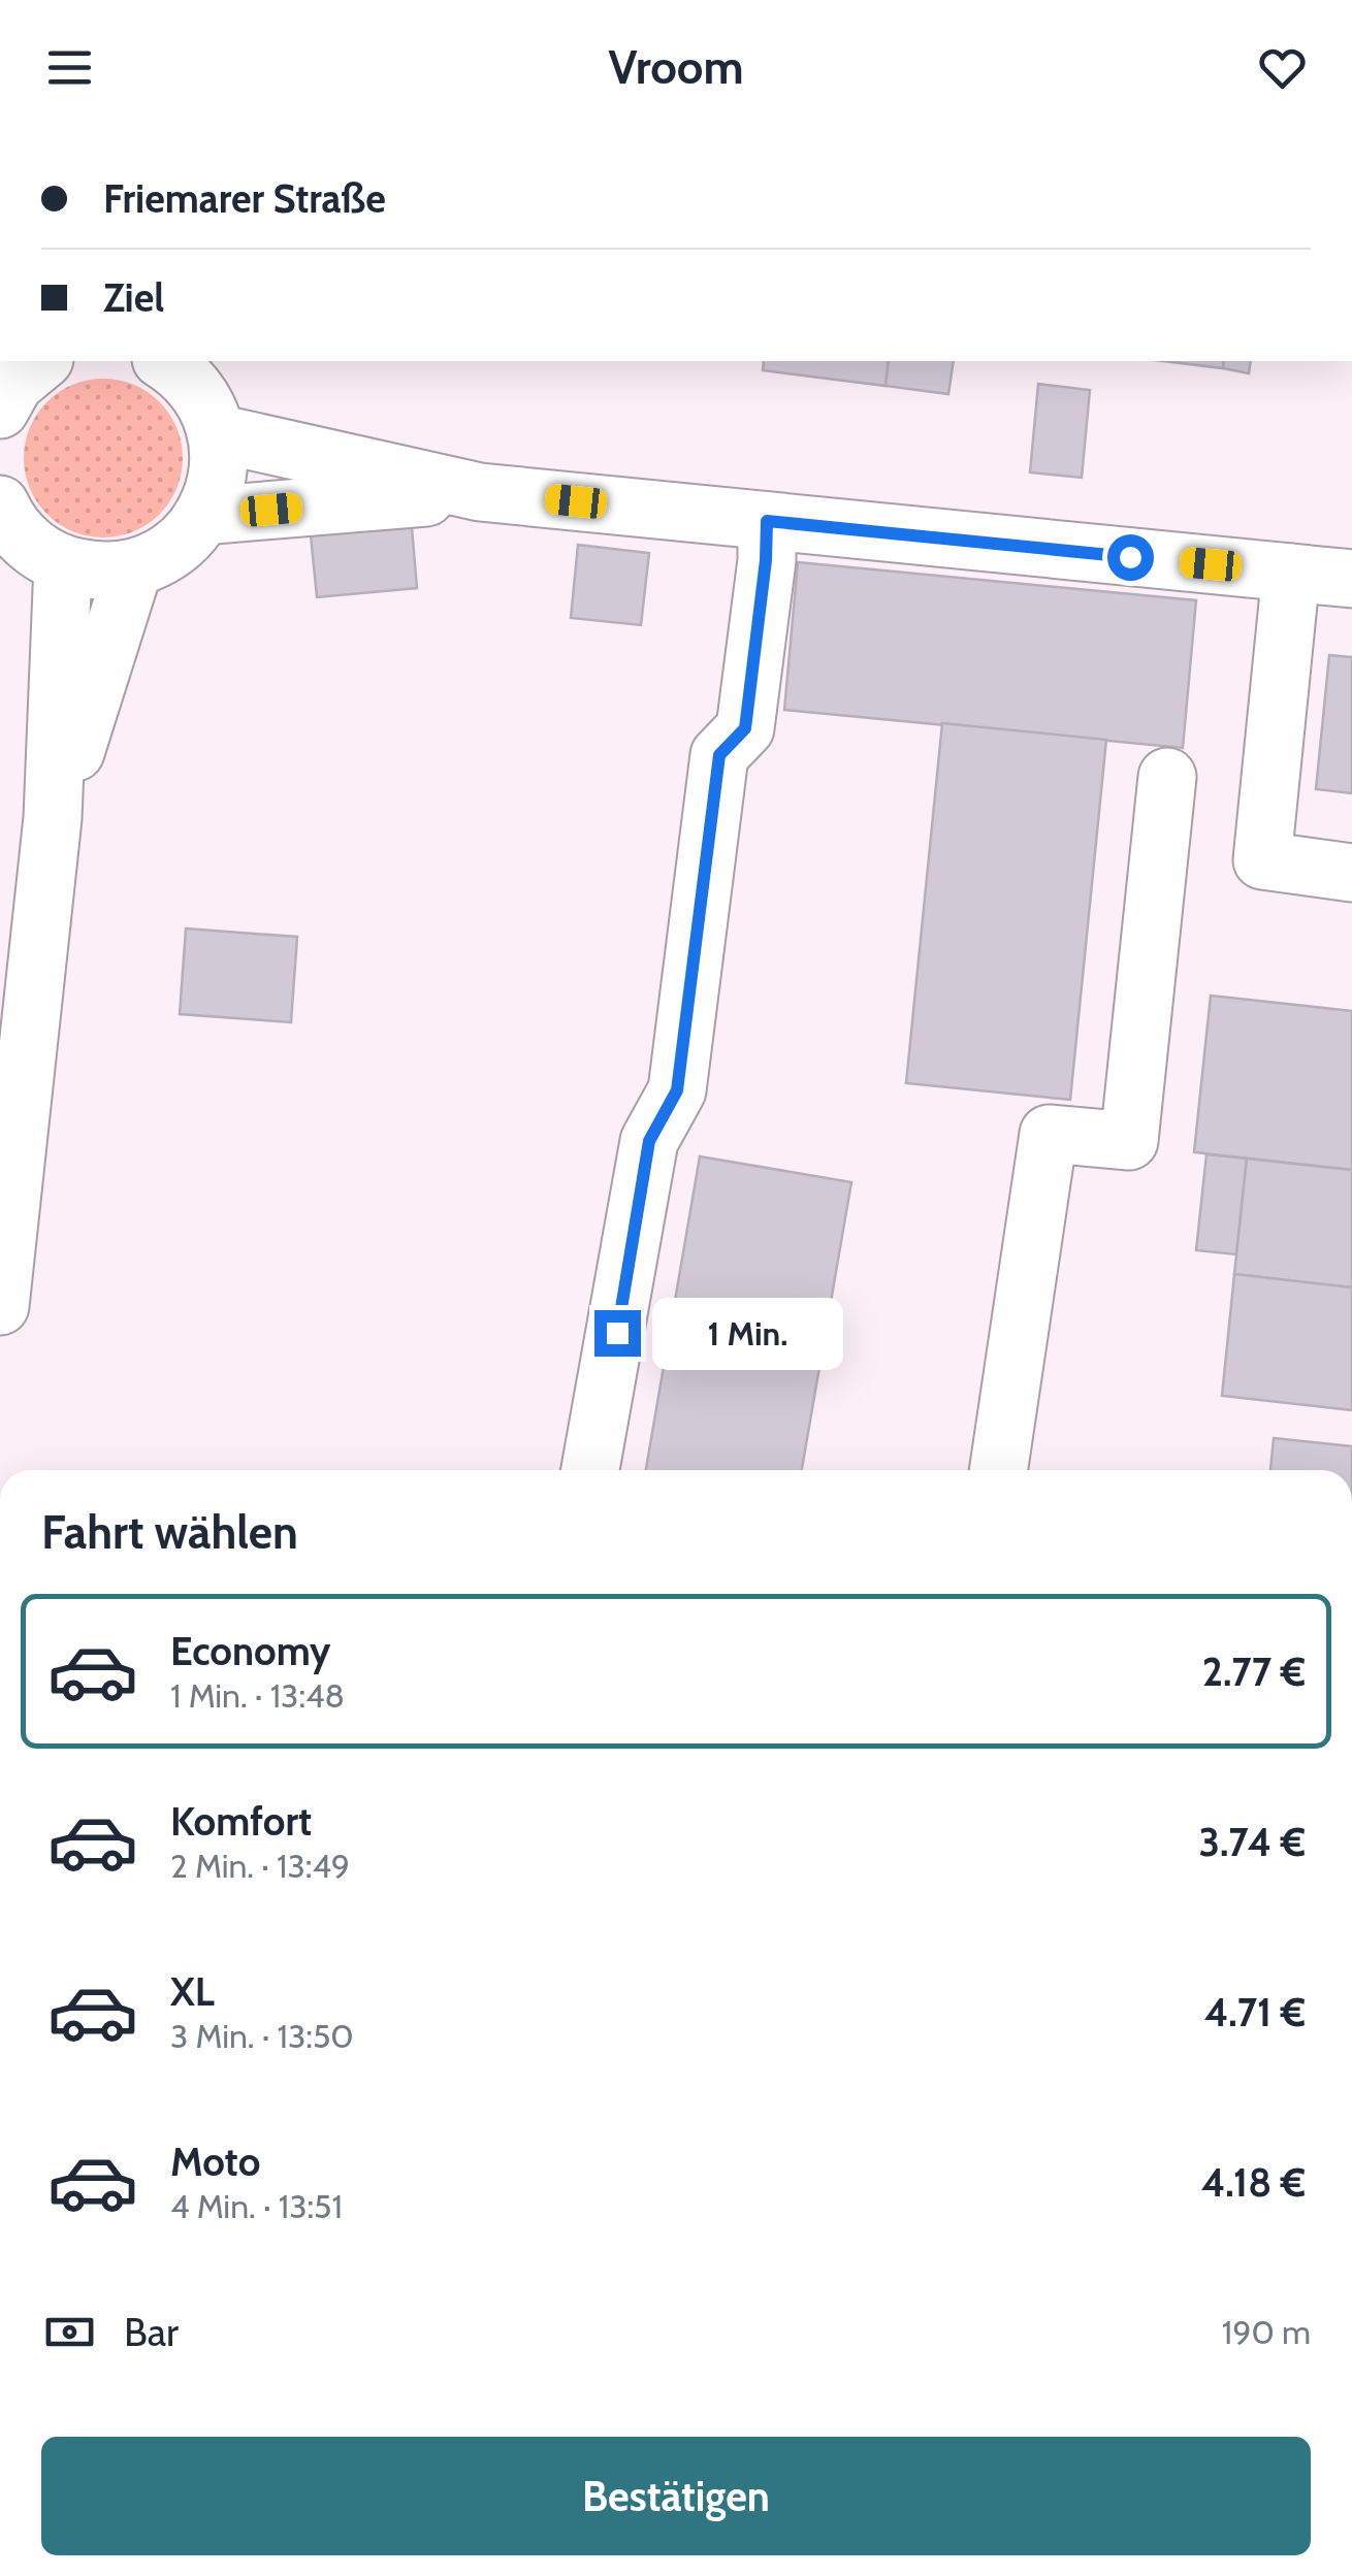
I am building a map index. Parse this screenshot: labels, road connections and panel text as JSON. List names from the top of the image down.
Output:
{
  "page": {
    "header": "Vroom",
    "banner": ["Friemarer Straße", "Ziel"],
    "bubble": "1 Min.",
    "heading": "Fahrt wählen",
    "list": [
      {
        "name": "Economy",
        "note": "1 Min. · 13:48",
        "value": "2.77 €"
      },
      {
        "name": "Komfort",
        "note": "2 Min. · 13:49",
        "value": "3.74 €"
      },
      {
        "name": "XL",
        "note": "3 Min. · 13:50",
        "value": "4.71 €"
      },
      {
        "name": "Moto",
        "note": "4 Min. · 13:51",
        "value": "4.18 €"
      }
    ],
    "pay": ["Bar", "190 m"],
    "buttons": "Bestätigen"
  }
}
